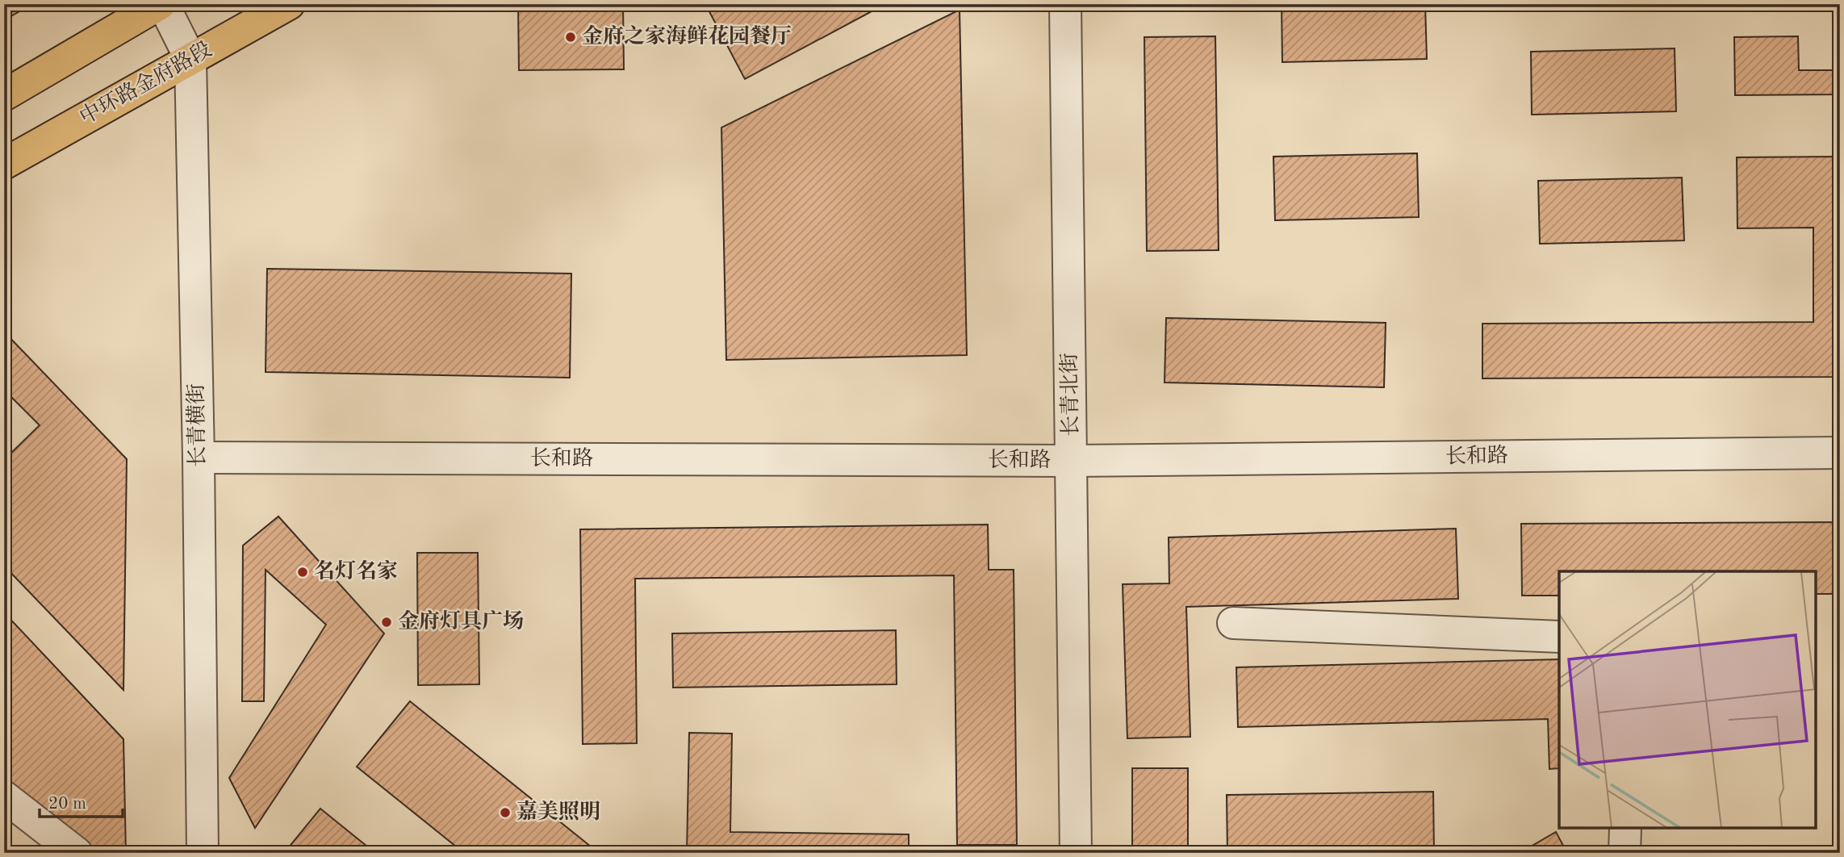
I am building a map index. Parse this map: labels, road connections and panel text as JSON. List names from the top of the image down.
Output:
{
  "streets": {
    "main road": ["中环路金府路段"],
    "street": ["长青北街", "长青横街", "长和路"]
  },
  "crossings": [
    ["中环路金府路段", "长青横街"],
    ["长青北街", "长和路"],
    ["长青横街", "长和路"]
  ],
  "places": [
    "金府之家海鲜花园餐厅",
    "名灯名家",
    "金府灯具广场",
    "嘉美照明"
  ],
  "scale_bar": "20 m"
}
